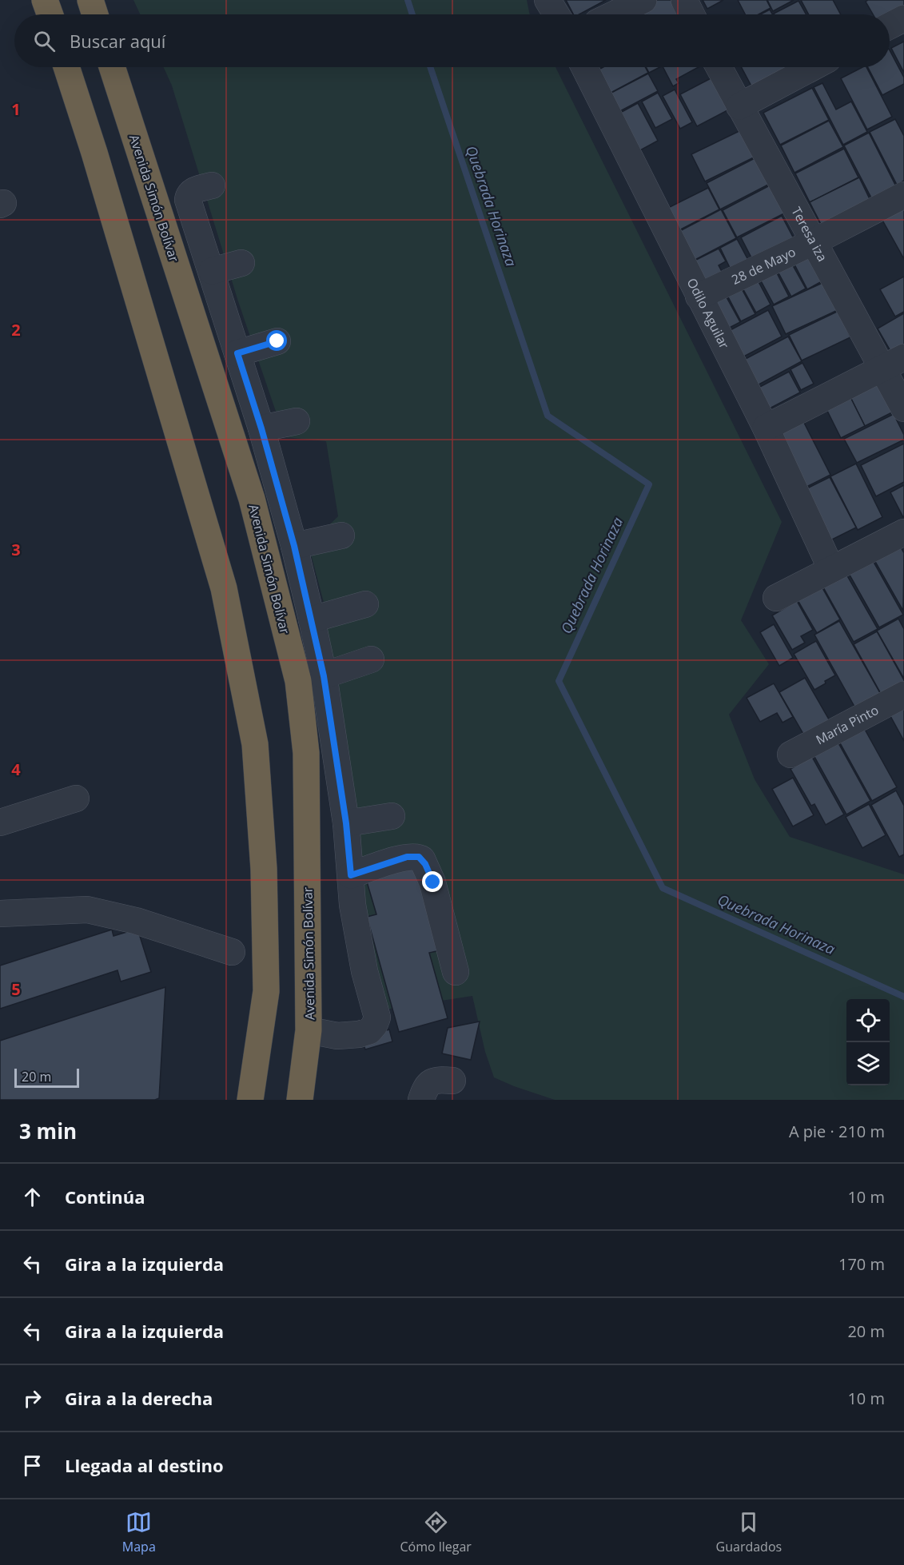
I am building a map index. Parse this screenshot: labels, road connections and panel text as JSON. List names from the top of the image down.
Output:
{
  "streets": {
    "highway": ["Avenida Simón Bolívar"],
    "street": [
      "Teresa iza",
      "28 de Mayo",
      "Odilo Aguilar",
      "María Pinto"
    ]
  },
  "crossings": [
    ["Teresa iza", "28 de Mayo"],
    ["28 de Mayo", "Odilo Aguilar"]
  ],
  "water": ["Quebrada Horinaza"],
  "scale_bar": "20 m",
  "page": {
    "search": "Buscar aquí",
    "scale": "20 m",
    "heading": ["3 min", "A pie · 210 m"],
    "list": [
      ["Continúa", "10 m"],
      ["Gira a la izquierda", "170 m"],
      ["Gira a la izquierda", "20 m"],
      ["Gira a la derecha", "10 m"],
      "Llegada al destino"
    ],
    "nav": ["Mapa", "Cómo llegar", "Guardados"]
  },
  "grid": {
    "rows": [
      "1",
      "2",
      "3",
      "4",
      "5"
    ]
  }
}
